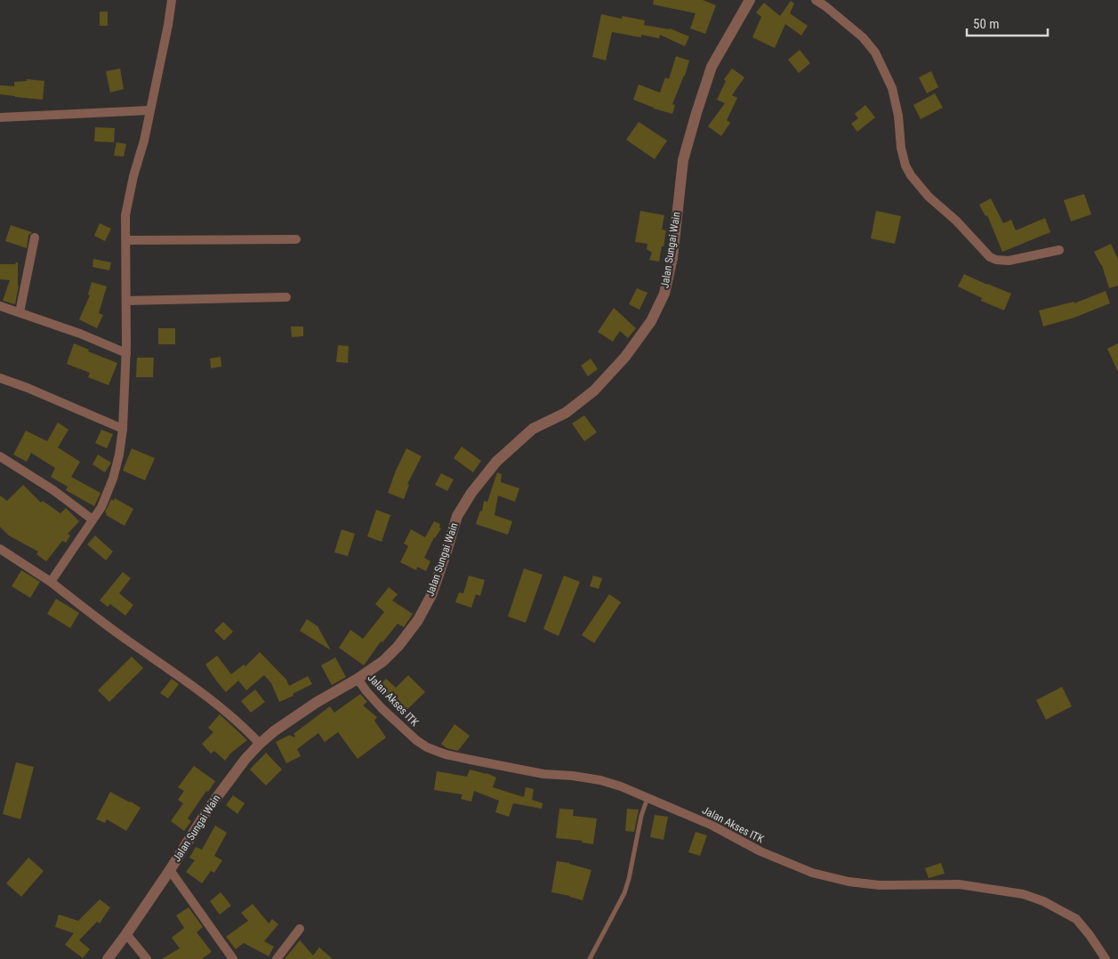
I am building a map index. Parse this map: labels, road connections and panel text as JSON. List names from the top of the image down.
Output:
{
  "streets": {
    "street": ["Jalan Sungai Wain", "Jalan Akses ITK"]
  },
  "crossings": [
    ["Jalan Sungai Wain", "Jalan Akses ITK"]
  ],
  "scale_bar": "50 m"
}
